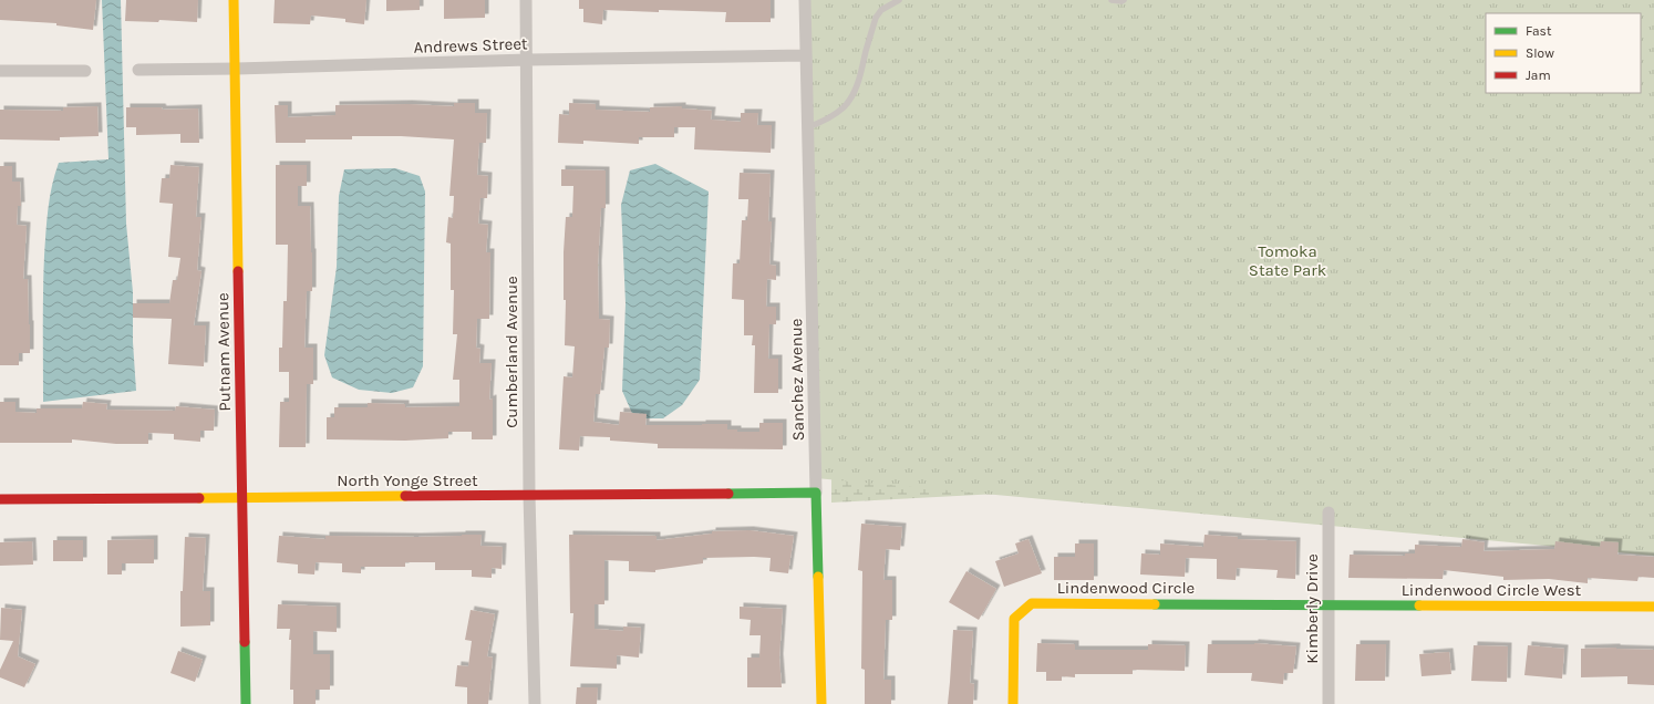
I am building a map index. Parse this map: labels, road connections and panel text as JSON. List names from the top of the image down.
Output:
{
  "streets": {
    "street": [
      "Andrews Street",
      "Putnam Avenue",
      "Cumberland Avenue",
      "Sanchez Avenue",
      "North Yonge Street",
      "Lindenwood Circle",
      "Lindenwood Circle West",
      "Kimberly Drive"
    ]
  },
  "crossings": [
    ["Andrews Street", "Putnam Avenue"],
    ["Andrews Street", "Cumberland Avenue"],
    ["Andrews Street", "Sanchez Avenue"],
    ["Putnam Avenue", "North Yonge Street"],
    ["Cumberland Avenue", "North Yonge Street"],
    ["Sanchez Avenue", "North Yonge Street"],
    ["Lindenwood Circle", "Lindenwood Circle West"],
    ["Lindenwood Circle", "Kimberly Drive"],
    ["Lindenwood Circle West", "Kimberly Drive"]
  ],
  "parks": ["Tomoka State Park"],
  "legend": ["Fast", "Slow", "Jam"]
}
